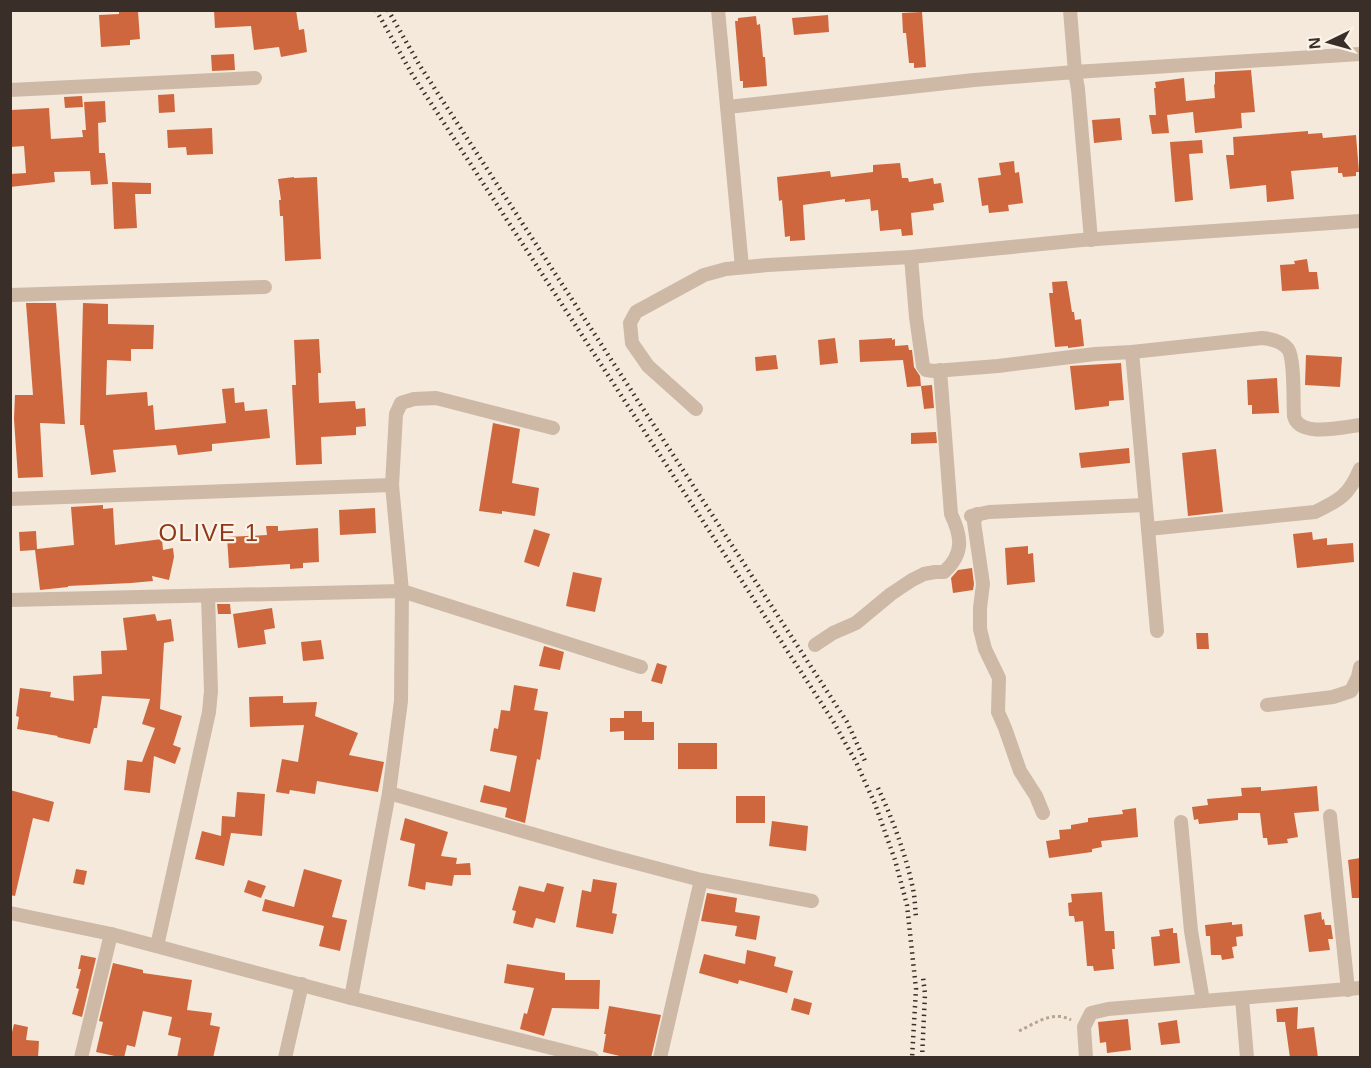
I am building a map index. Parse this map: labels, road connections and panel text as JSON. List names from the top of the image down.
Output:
{
  "districts": ["OLIVE 1"],
  "north": "left"
}
